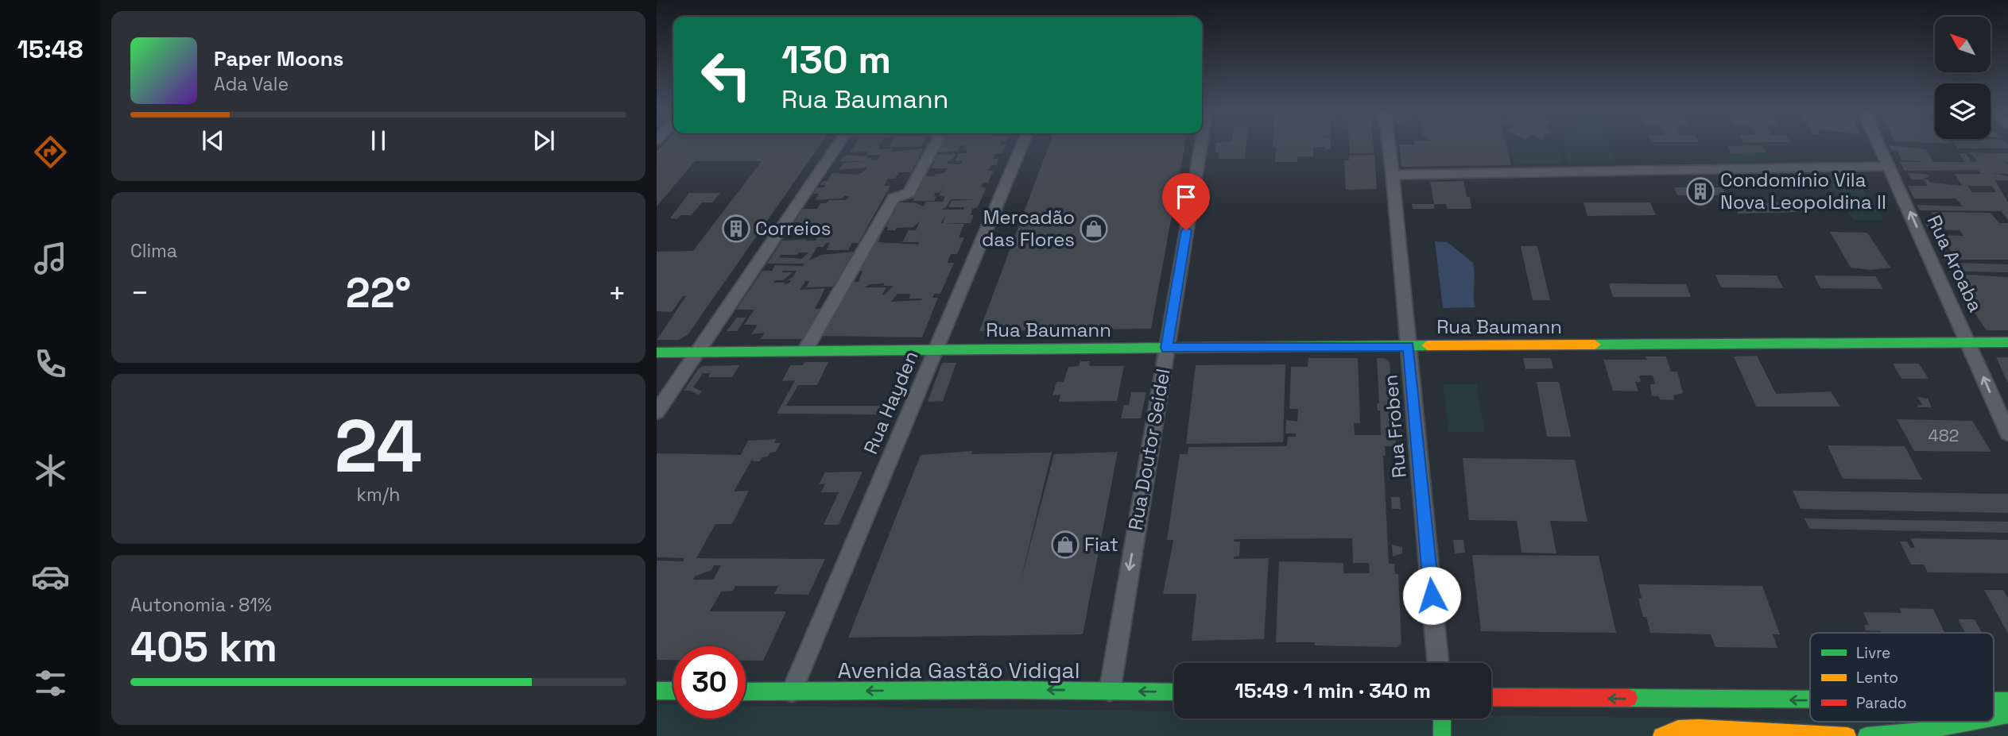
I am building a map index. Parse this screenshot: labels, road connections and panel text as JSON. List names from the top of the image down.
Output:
{
  "streets": {
    "main road": ["Rua Baumann", "Avenida Gastão Vidigal"],
    "street": [
      "Rua Aroaba",
      "Rua Hayden",
      "Rua Froben",
      "Rua Doutor Seidel"
    ]
  },
  "crossings": [
    ["Rua Aroaba", "Rua Baumann"],
    ["Rua Baumann", "Rua Hayden"],
    ["Rua Baumann", "Rua Froben"],
    ["Rua Baumann", "Rua Doutor Seidel"],
    ["Rua Hayden", "Avenida Gastão Vidigal"],
    ["Rua Doutor Seidel", "Avenida Gastão Vidigal"]
  ],
  "one_way": ["Rua Aroaba", "Rua Doutor Seidel", "Avenida Gastão Vidigal"],
  "places": {
    "building": ["Condomínio Vila Nova Leopoldina II", "Correios"],
    "shop": ["Mercadão das Flores", "Fiat"]
  },
  "house_numbers": ["482"],
  "legend": ["Livre", "Lento", "Parado"],
  "north": "top left",
  "page": {
    "tabs": "15:48",
    "turn": ["130 m", "Rua Baumann"],
    "song": ["Paper Moons", "Ada Vale"],
    "tile": [
      "Clima",
      ["24", "km/h"],
      ["Autonomia · 81%", "405 km"]
    ],
    "heat": ["−", "22°", "+"],
    "limit": "30",
    "trip": "15:49 · 1 min · 340 m"
  }
}
